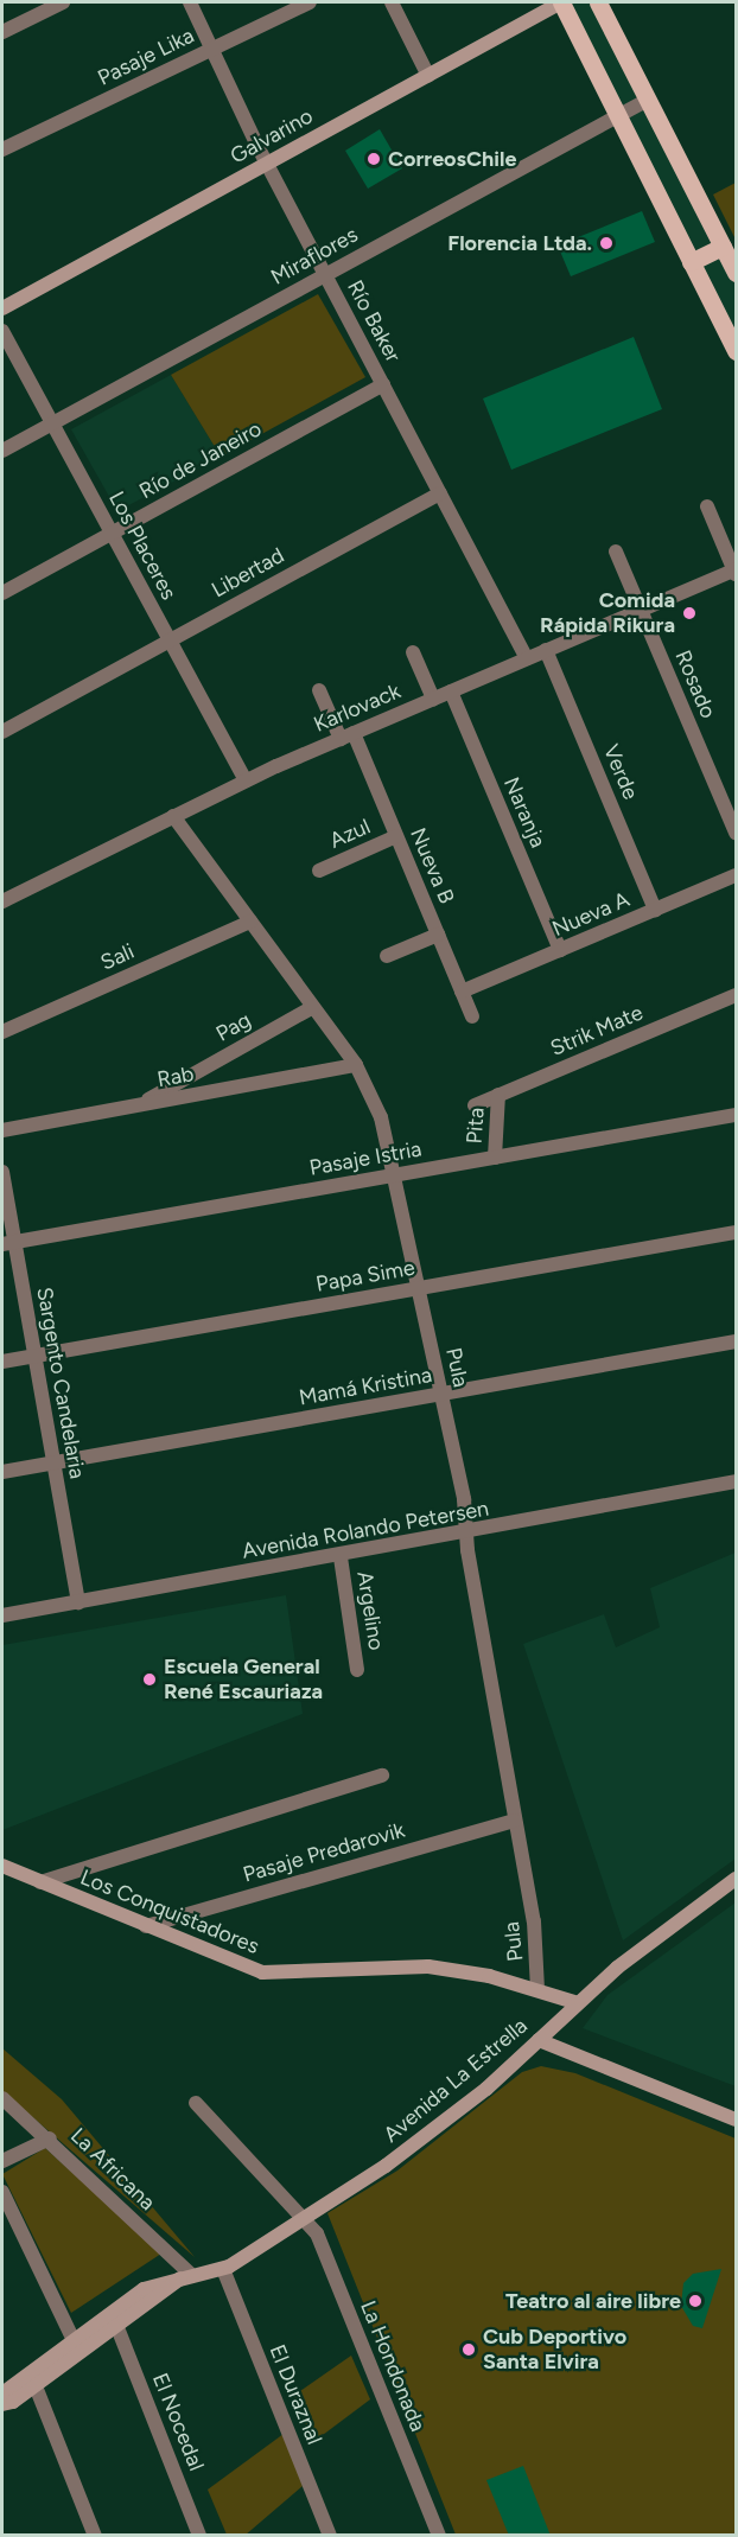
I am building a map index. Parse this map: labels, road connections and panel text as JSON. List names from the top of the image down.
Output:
{
  "streets": {
    "street": [
      "Pasaje Lika",
      "Galvarino",
      "Miraflores",
      "Río Baker",
      "Río de Janeiro",
      "Los Placeres",
      "Libertad",
      "Rosado",
      "Karlovack",
      "Verde",
      "Naranja",
      "Azul",
      "Nueva B",
      "Nueva A",
      "Sali",
      "Pag",
      "Strik Mate",
      "Rab",
      "Pita",
      "Pasaje Istria",
      "Papa Sime",
      "Pula",
      "Sargento Candelaria",
      "Mamá Kristina",
      "Avenida Rolando Petersen",
      "Argelino",
      "Pasaje Predarovik",
      "Los Conquistadores",
      "Avenida La Estrella",
      "La Africana",
      "La Hondonada",
      "El Duraznal",
      "El Nocedal"
    ]
  },
  "crossings": [
    ["Pasaje Lika", "Río Baker"],
    ["Galvarino", "Río Baker"],
    ["Miraflores", "Río Baker"],
    ["Miraflores", "Los Placeres"],
    ["Río Baker", "Río de Janeiro"],
    ["Río Baker", "Libertad"],
    ["Río Baker", "Karlovack"],
    ["Río de Janeiro", "Los Placeres"],
    ["Los Placeres", "Libertad"],
    ["Los Placeres", "Karlovack"],
    ["Rosado", "Karlovack"],
    ["Karlovack", "Verde"],
    ["Karlovack", "Naranja"],
    ["Karlovack", "Nueva B"],
    ["Karlovack", "Pula"],
    ["Verde", "Nueva A"],
    ["Naranja", "Nueva A"],
    ["Azul", "Nueva B"],
    ["Nueva B", "Nueva A"],
    ["Sali", "Pula"],
    ["Pag", "Rab"],
    ["Pag", "Pula"],
    ["Strik Mate", "Pita"],
    ["Rab", "Pula"],
    ["Pita", "Pasaje Istria"],
    ["Pasaje Istria", "Pula"],
    ["Pasaje Istria", "Sargento Candelaria"],
    ["Papa Sime", "Pula"],
    ["Papa Sime", "Sargento Candelaria"],
    ["Pula", "Mamá Kristina"],
    ["Pula", "Avenida Rolando Petersen"],
    ["Pula", "Pasaje Predarovik"],
    ["Pula", "Los Conquistadores"],
    ["Sargento Candelaria", "Mamá Kristina"],
    ["Sargento Candelaria", "Avenida Rolando Petersen"],
    ["Avenida Rolando Petersen", "Argelino"],
    ["Pasaje Predarovik", "Los Conquistadores"],
    ["Los Conquistadores", "Avenida La Estrella"],
    ["Avenida La Estrella", "La Africana"],
    ["Avenida La Estrella", "La Hondonada"],
    ["Avenida La Estrella", "El Duraznal"],
    ["Avenida La Estrella", "El Nocedal"]
  ],
  "places": [
    "CorreosChile",
    "Florencia Ltda.",
    "Comida Rápida Rikura",
    "Escuela General René Escauriaza",
    "Teatro al aire libre",
    "Cub Deportivo Santa Elvira"
  ]
}
